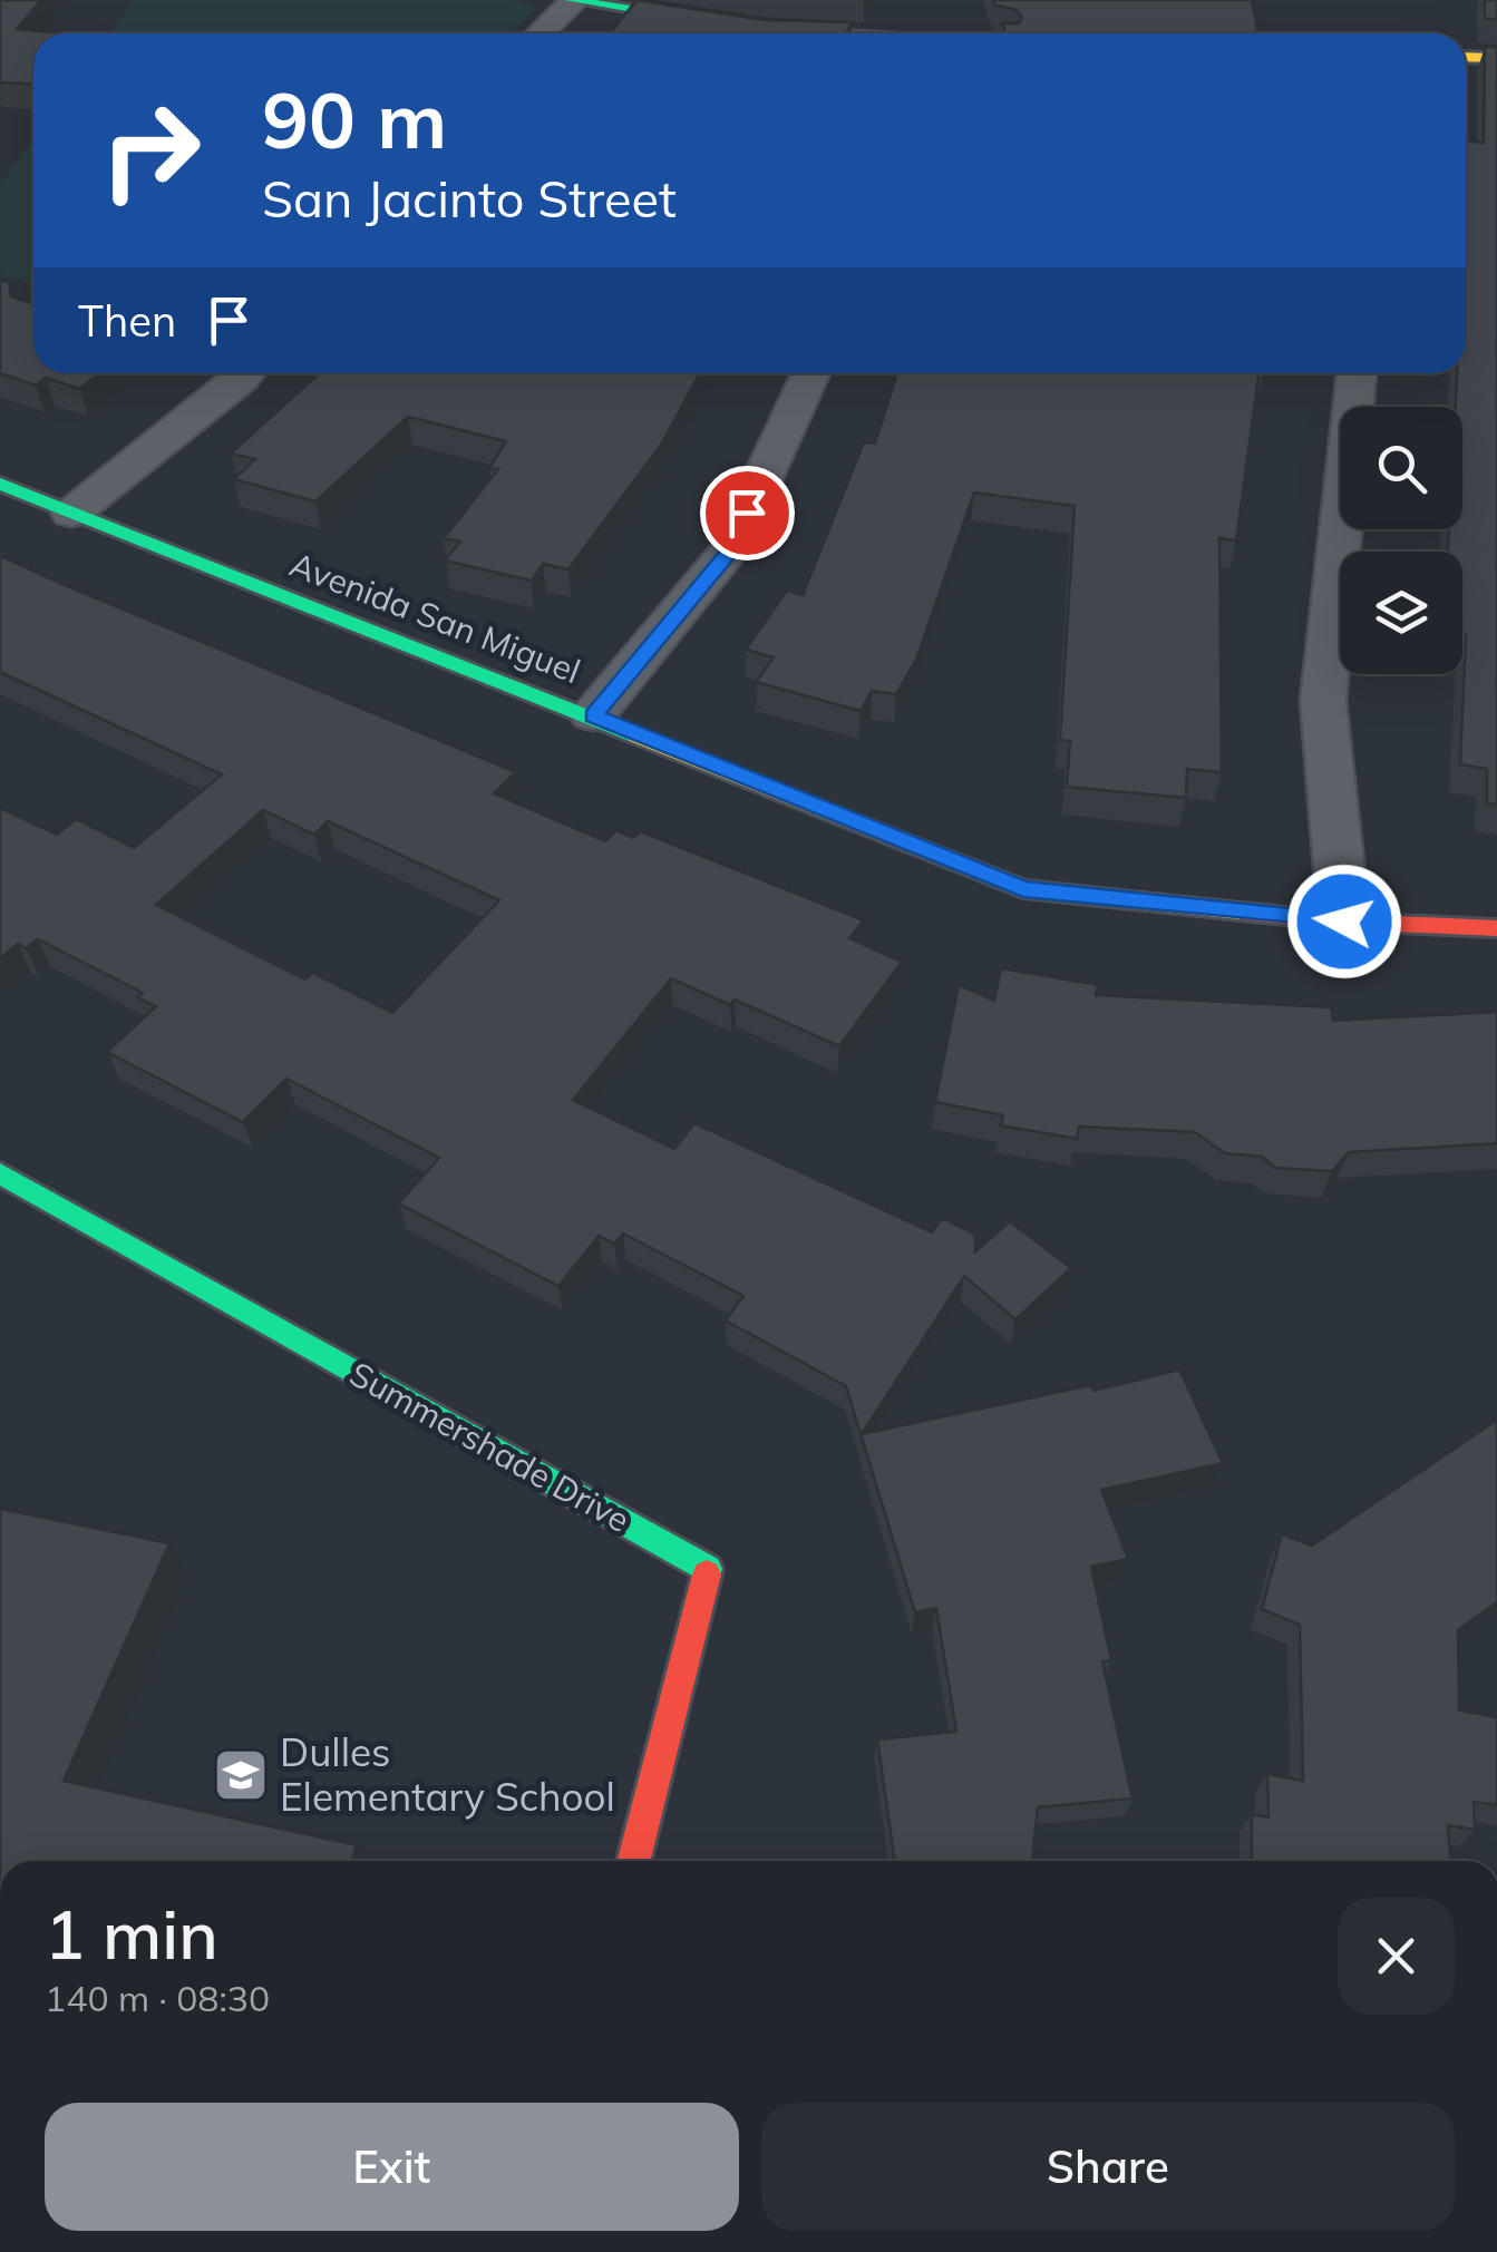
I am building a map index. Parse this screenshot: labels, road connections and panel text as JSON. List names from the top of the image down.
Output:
{
  "streets": {
    "street": ["Avenida San Miguel", "Summershade Drive"]
  },
  "places": {
    "school or university": ["Dulles Elementary School"]
  },
  "page": {
    "turn": ["90 m", "San Jacinto Street"],
    "then": "Then",
    "heading": ["1 min", "140 m · 08:30"],
    "buttons": ["Exit", "Share"]
  }
}
